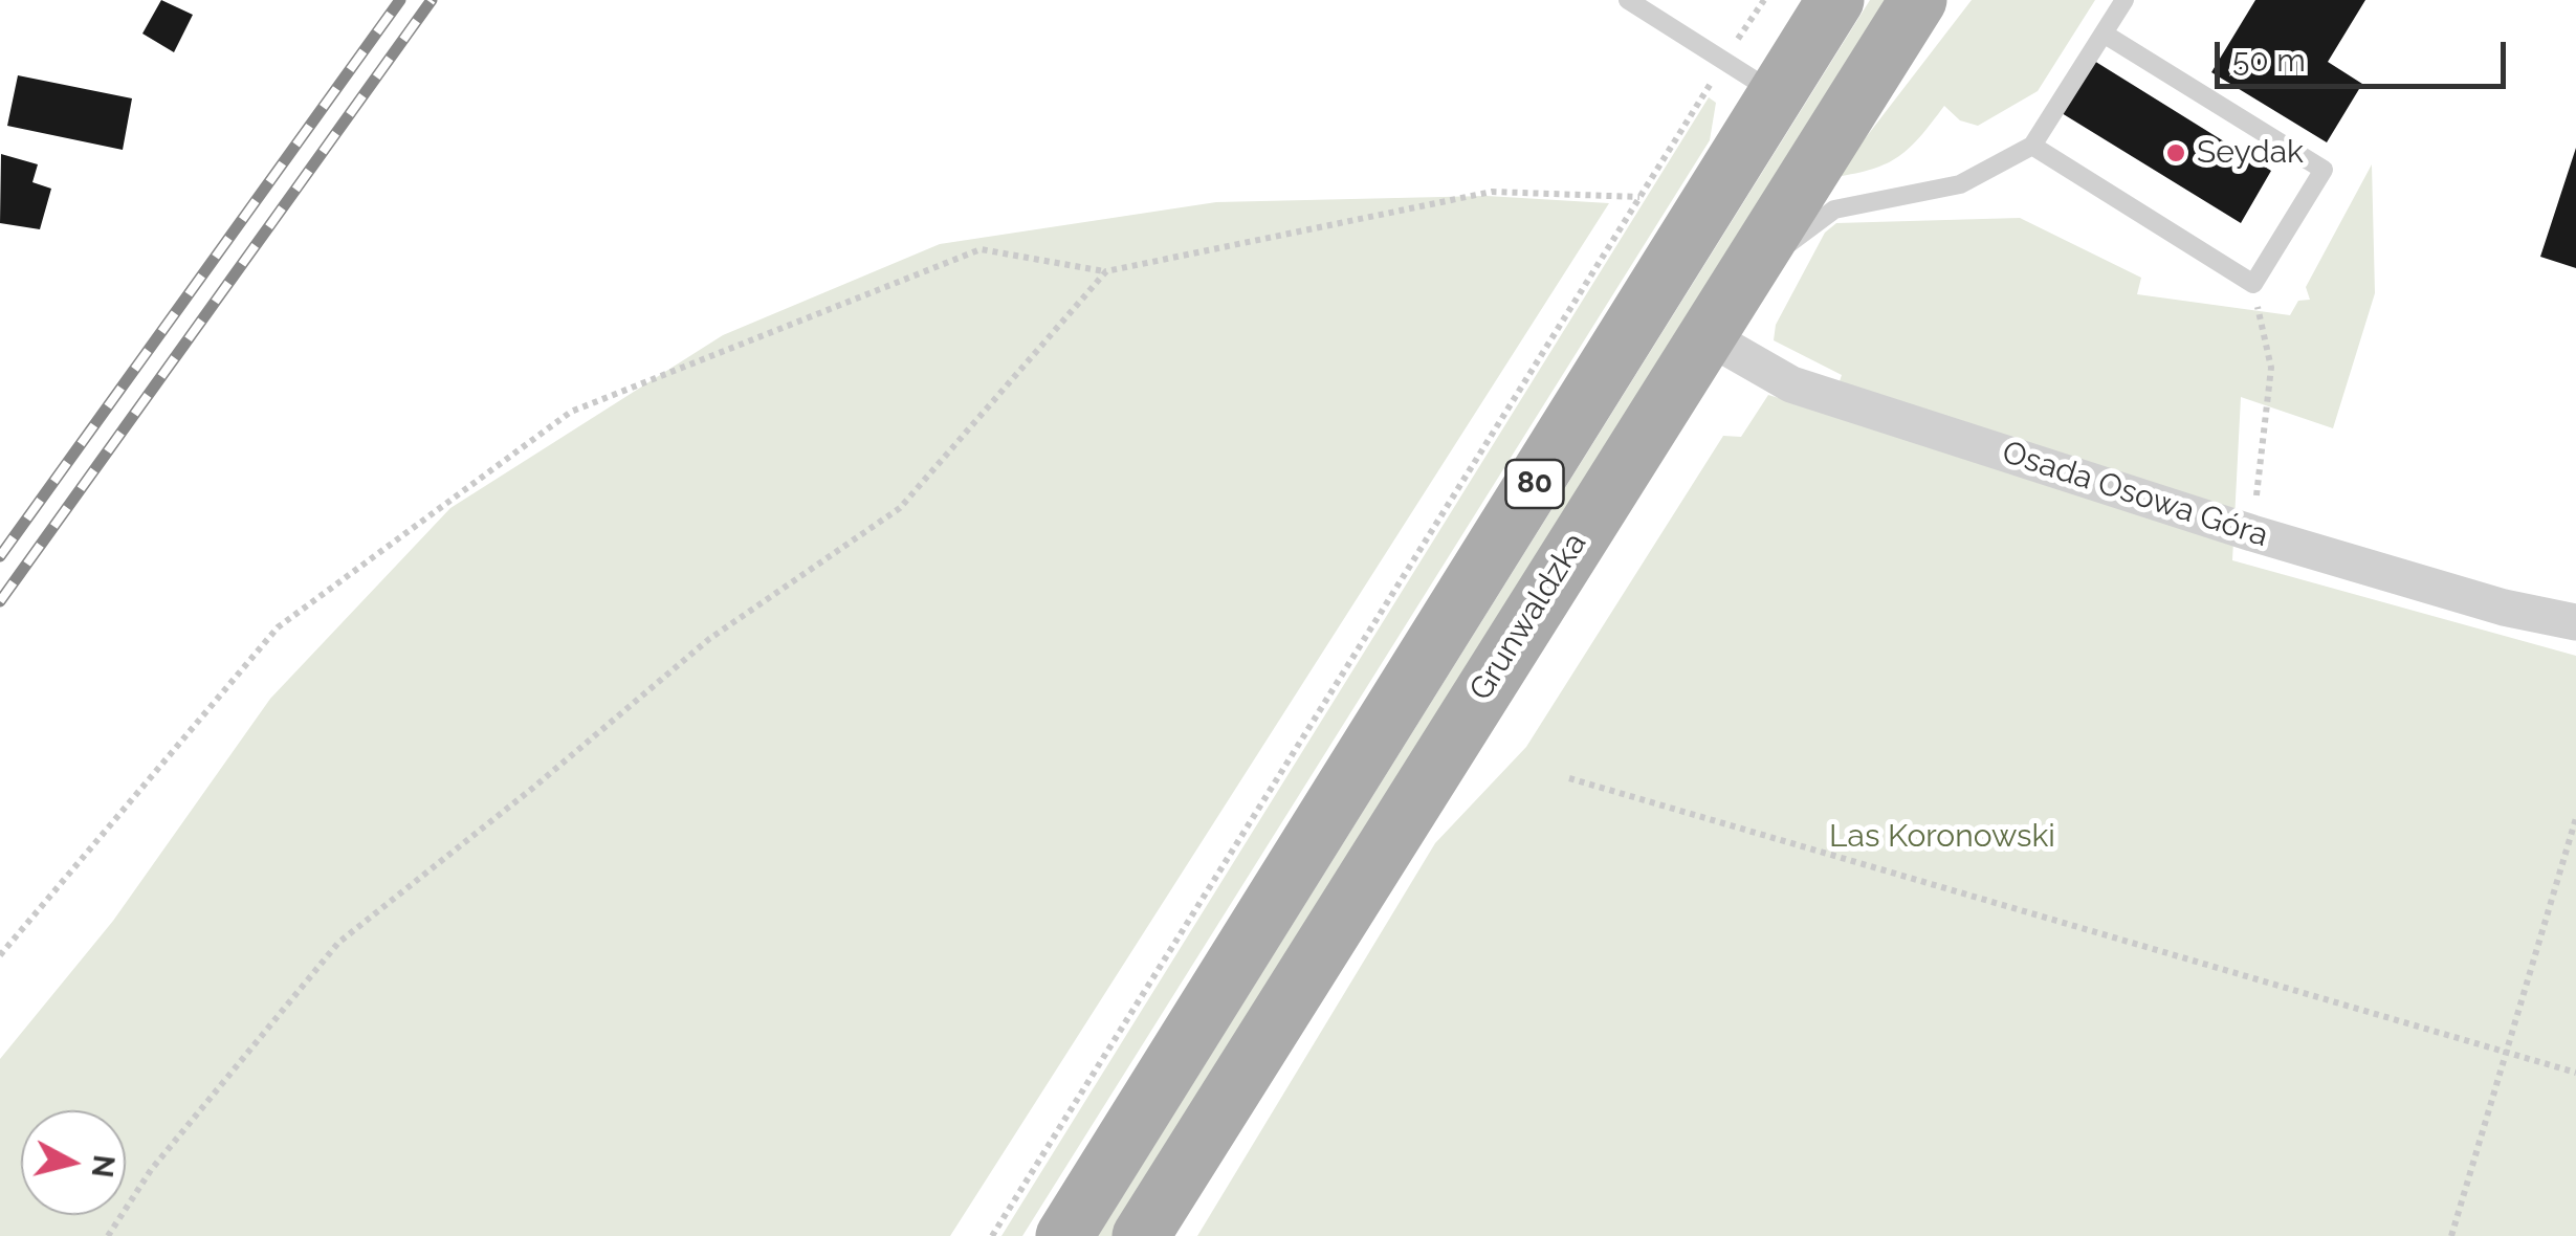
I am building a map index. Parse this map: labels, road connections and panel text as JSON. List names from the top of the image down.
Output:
{
  "streets": {
    "main road": ["80", "Grunwaldzka"],
    "street": ["Osada Osowa Góra"]
  },
  "crossings": [
    ["Osada Osowa Góra", "Grunwaldzka"]
  ],
  "parks": ["Las Koronowski"],
  "places": ["Seydak"],
  "scale_bar": "50 m",
  "north": "right"
}
